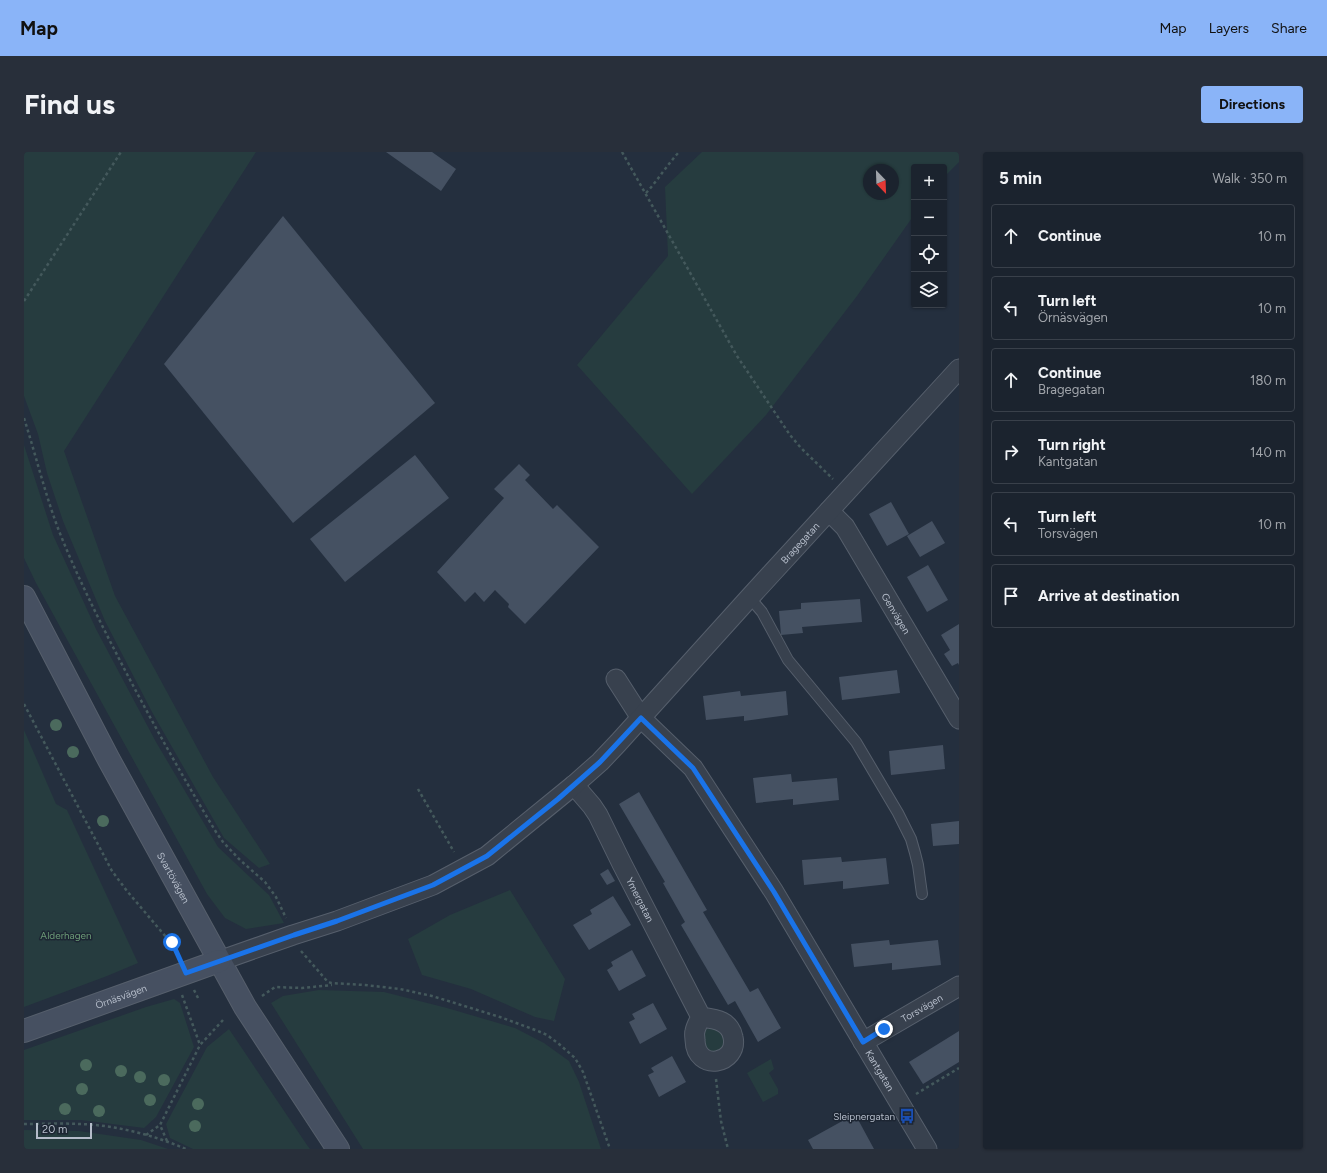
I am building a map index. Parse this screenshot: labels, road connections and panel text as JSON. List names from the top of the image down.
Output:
{
  "streets": {
    "main road": ["Svartövägen", "Örnäsvägen"],
    "street": [
      "Bragegatan",
      "Genvägen",
      "Ymergatan",
      "Torsvägen",
      "Kantgatan"
    ]
  },
  "crossings": [
    ["Bragegatan", "Genvägen"],
    ["Bragegatan", "Svartövägen"],
    ["Bragegatan", "Ymergatan"],
    ["Bragegatan", "Örnäsvägen"],
    ["Bragegatan", "Kantgatan"],
    ["Svartövägen", "Örnäsvägen"],
    ["Torsvägen", "Kantgatan"]
  ],
  "parks": ["Alderhagen"],
  "places": {
    "bus stop": ["Sleipnergatan"]
  },
  "scale_bar": "20 m",
  "north": "bottom right",
  "page": {
    "header": "Map",
    "nav": ["Map", "Layers", "Share"],
    "buttons": "Directions",
    "title": "Find us",
    "heading": ["5 min", "Walk · 350 m"],
    "map_buttons": ["+", "−"],
    "list": [
      ["Continue", "10 m"],
      ["Turn left", "Örnäsvägen", "10 m"],
      ["Continue", "Bragegatan", "180 m"],
      ["Turn right", "Kantgatan", "140 m"],
      ["Turn left", "Torsvägen", "10 m"],
      "Arrive at destination"
    ],
    "scale": "20 m"
  }
}
